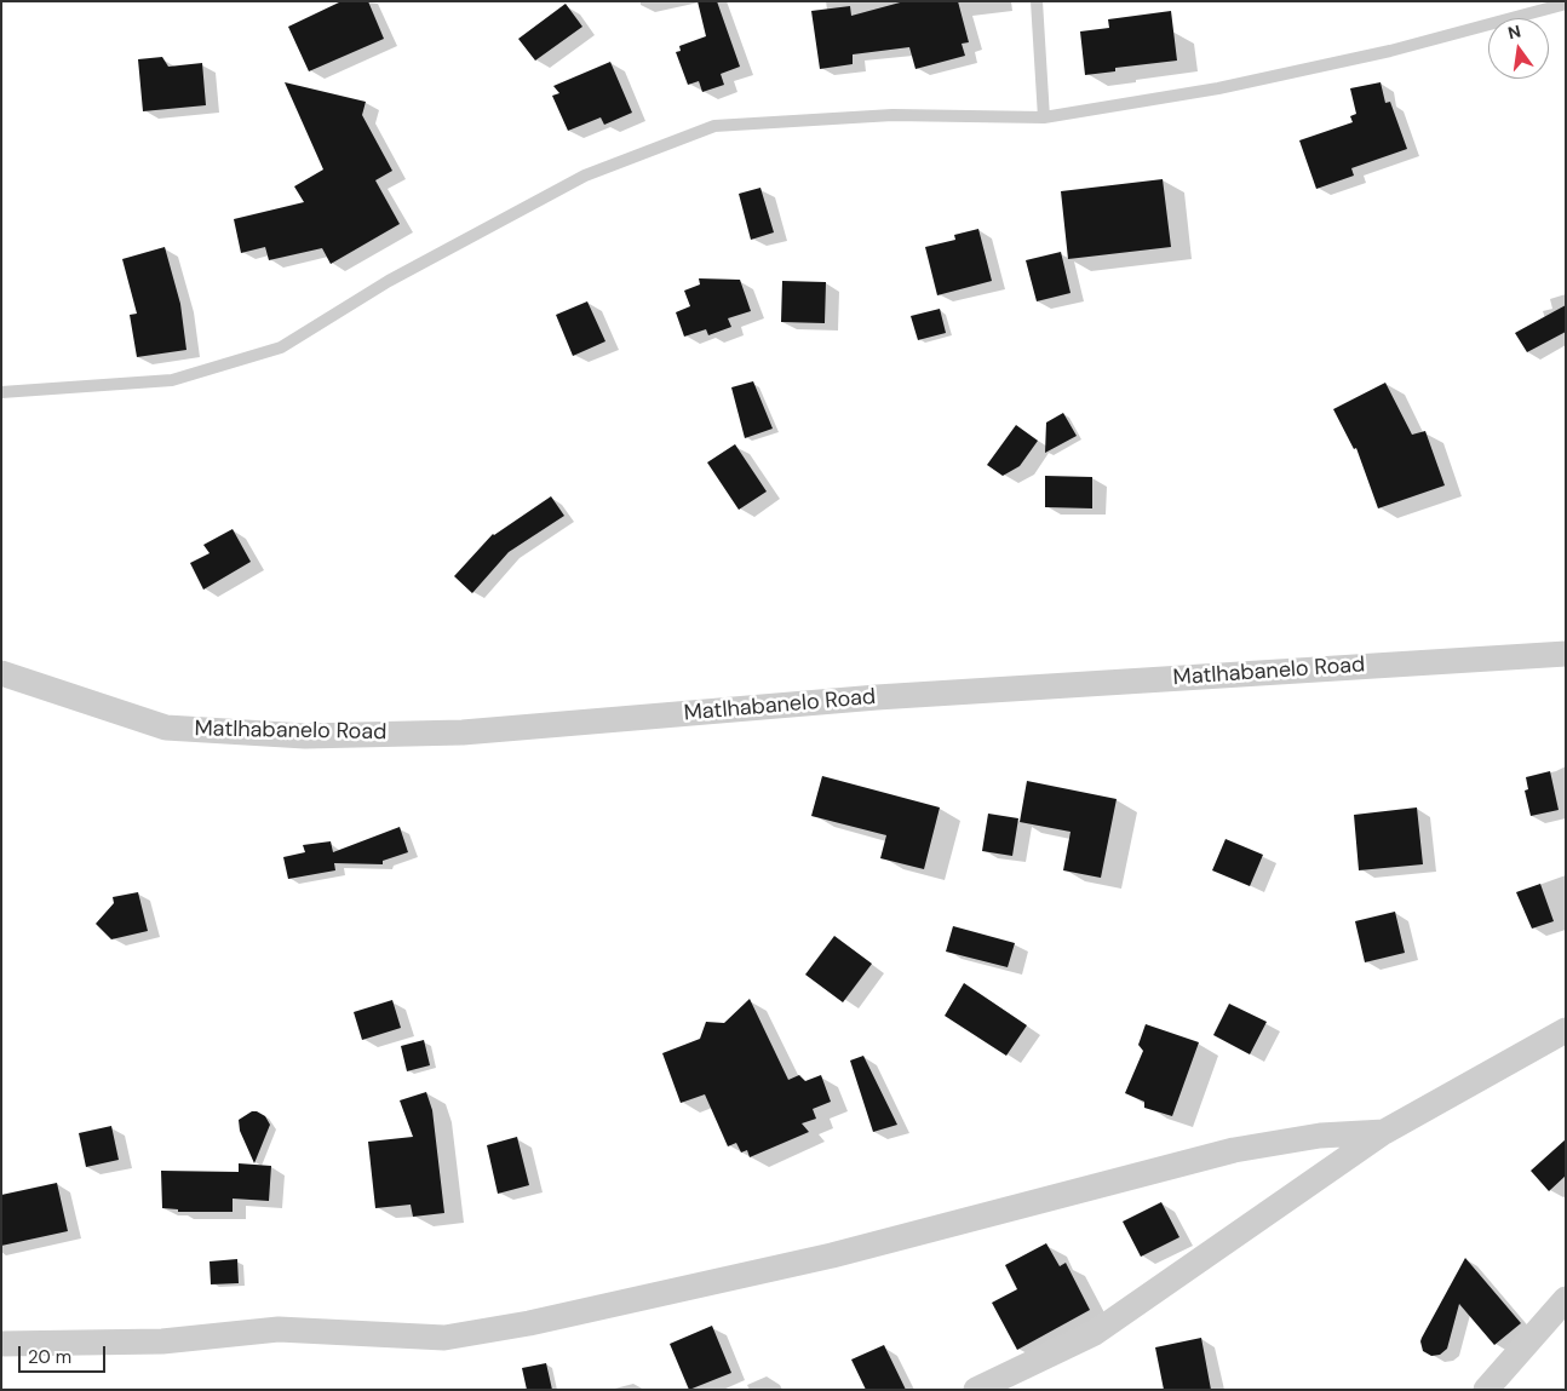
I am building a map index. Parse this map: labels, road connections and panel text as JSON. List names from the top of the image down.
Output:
{
  "streets": {
    "street": ["Matlhabanelo Road"]
  },
  "scale_bar": "20 m",
  "north": "top"
}
